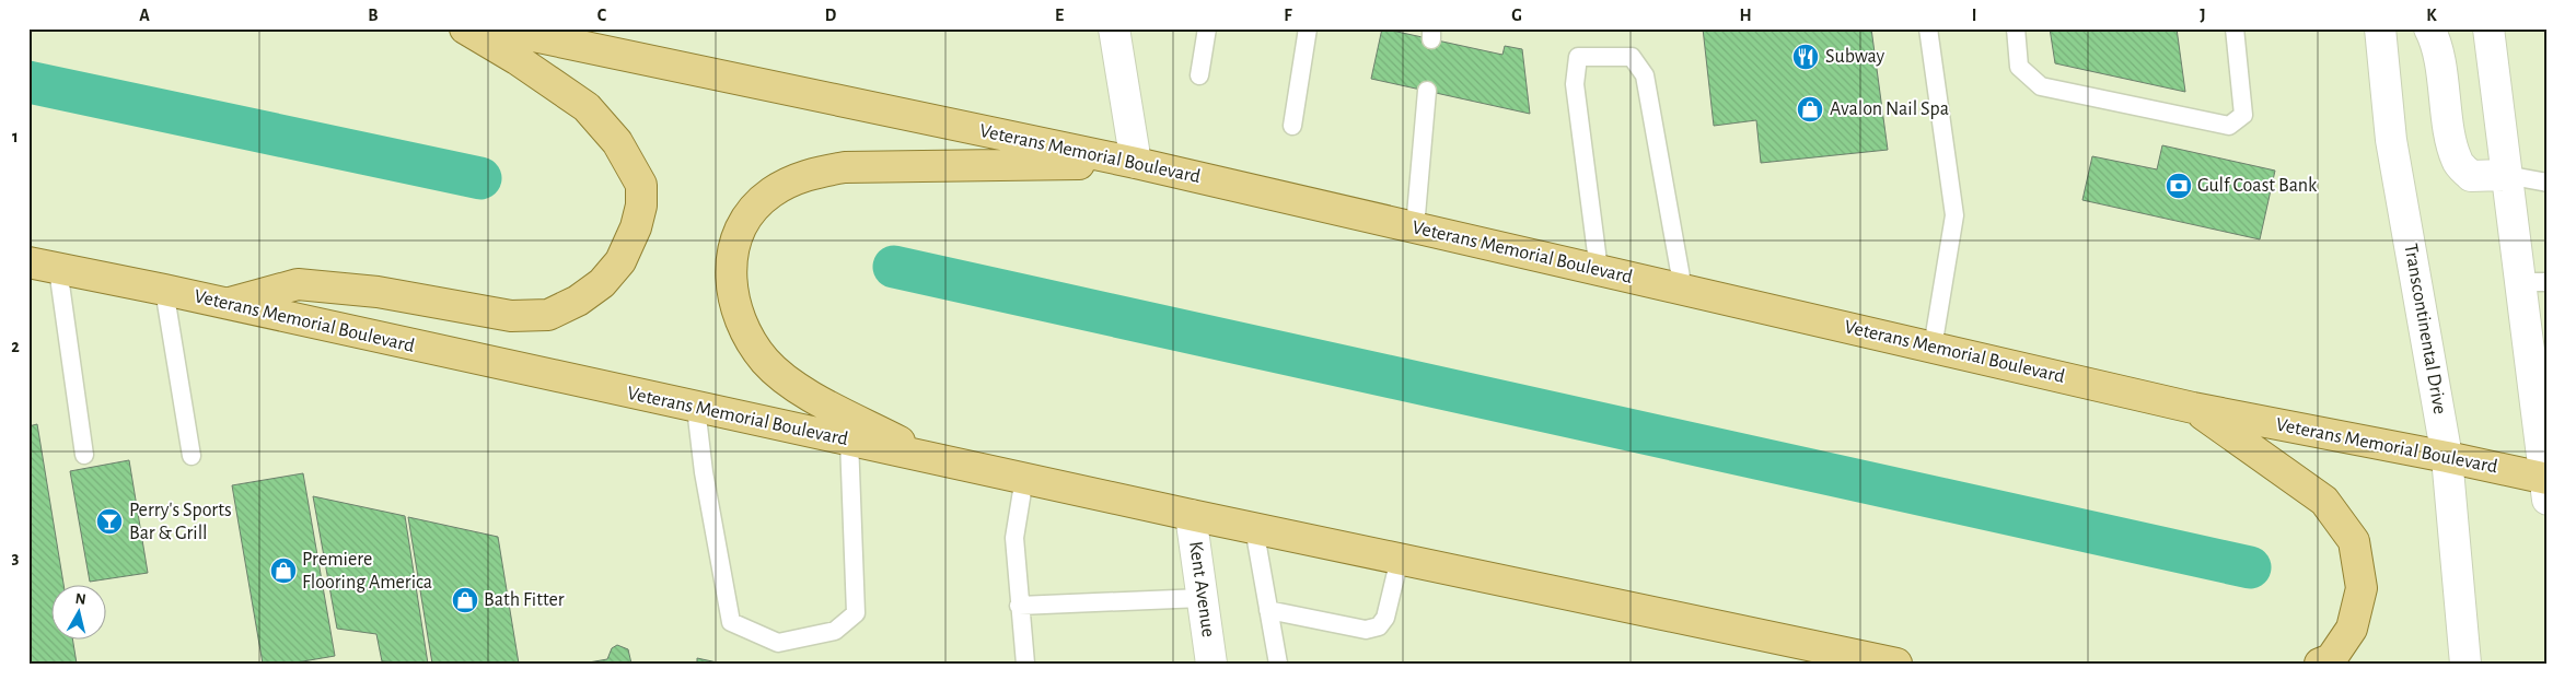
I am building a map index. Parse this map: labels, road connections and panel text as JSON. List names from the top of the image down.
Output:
{
  "streets": {
    "main road": ["Veterans Memorial Boulevard"],
    "street": ["Transcontinental Drive", "Kent Avenue"]
  },
  "crossings": [
    ["Veterans Memorial Boulevard", "Transcontinental Drive"],
    ["Veterans Memorial Boulevard", "Kent Avenue"]
  ],
  "places": {
    "restaurant": ["Subway"],
    "shop": ["Avalon Nail Spa", "Premiere Flooring America", "Bath Fitter"],
    "bank": ["Gulf Coast Bank"],
    "bar": ["Perry's Sports Bar & Grill"]
  },
  "north": "top",
  "grid": {
    "columns": [
      "A",
      "B",
      "C",
      "D",
      "E",
      "F",
      "G",
      "H",
      "I",
      "J",
      "K"
    ],
    "rows": ["1", "2", "3"]
  }
}
